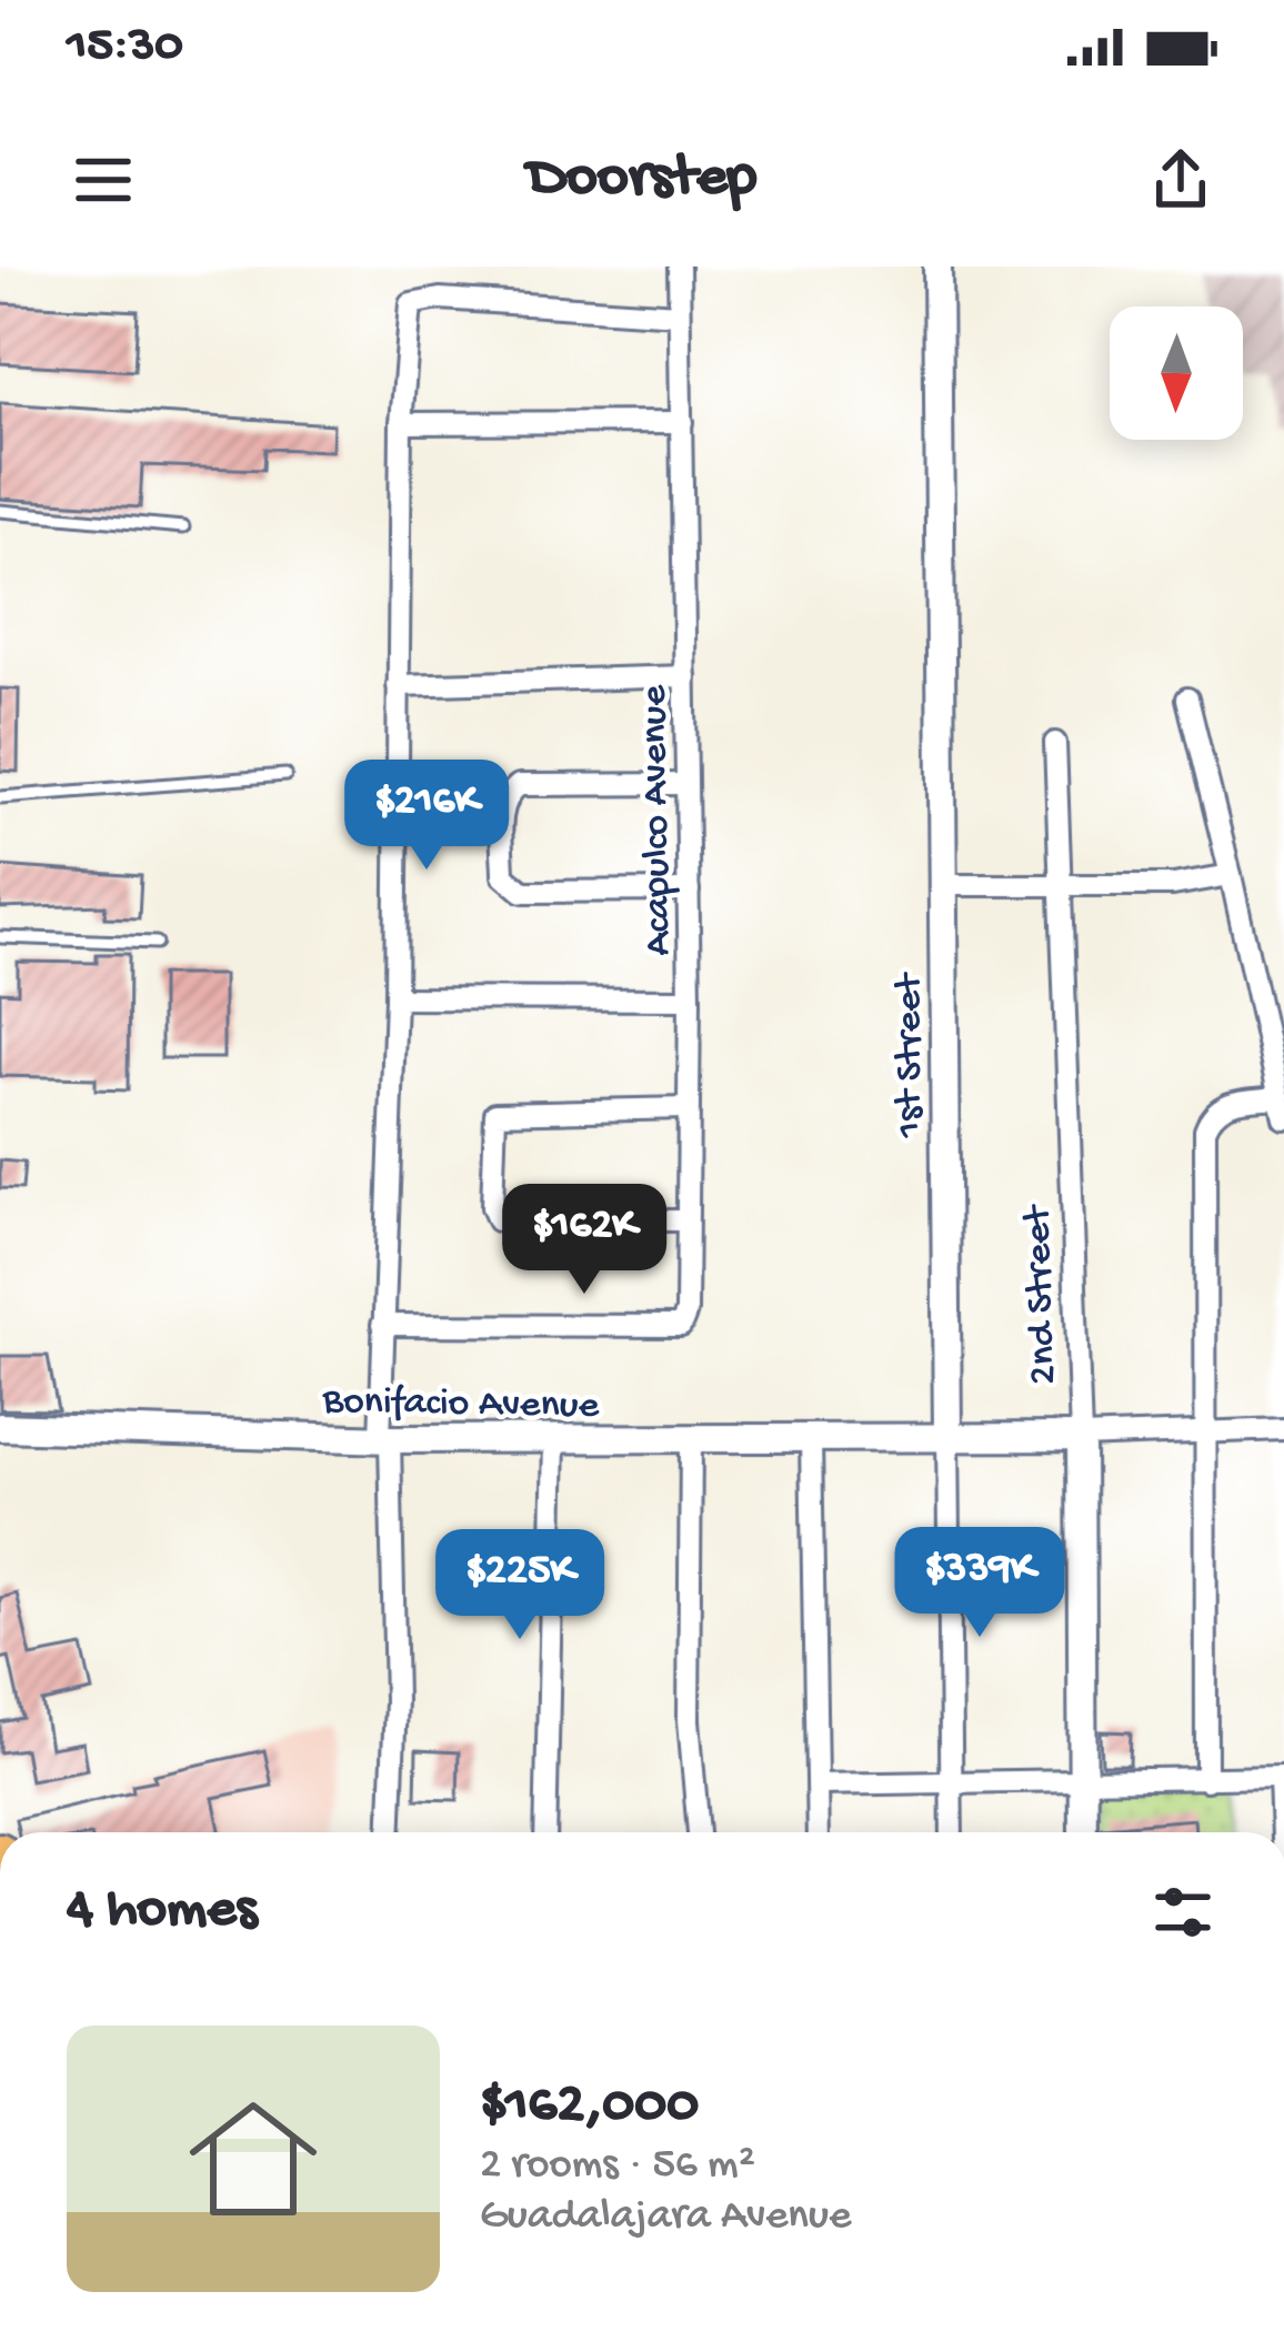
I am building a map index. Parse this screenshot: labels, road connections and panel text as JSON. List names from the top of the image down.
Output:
{
  "streets": {
    "street": [
      "Acapulco Avenue",
      "1st Street",
      "2nd Street",
      "Bonifacio Avenue"
    ]
  },
  "crossings": [
    ["1st Street", "Bonifacio Avenue"],
    ["2nd Street", "Bonifacio Avenue"]
  ],
  "north": "bottom",
  "page": {
    "status": "15:30",
    "header": "Doorstep",
    "price": [
      "$216K",
      "$162K",
      "$339K",
      "$225K"
    ],
    "heading": "4 homes",
    "list": [
      {
        "name": "$162,000",
        "note": "2 rooms · 56 m² · Guadalajara Avenue"
      }
    ]
  }
}
